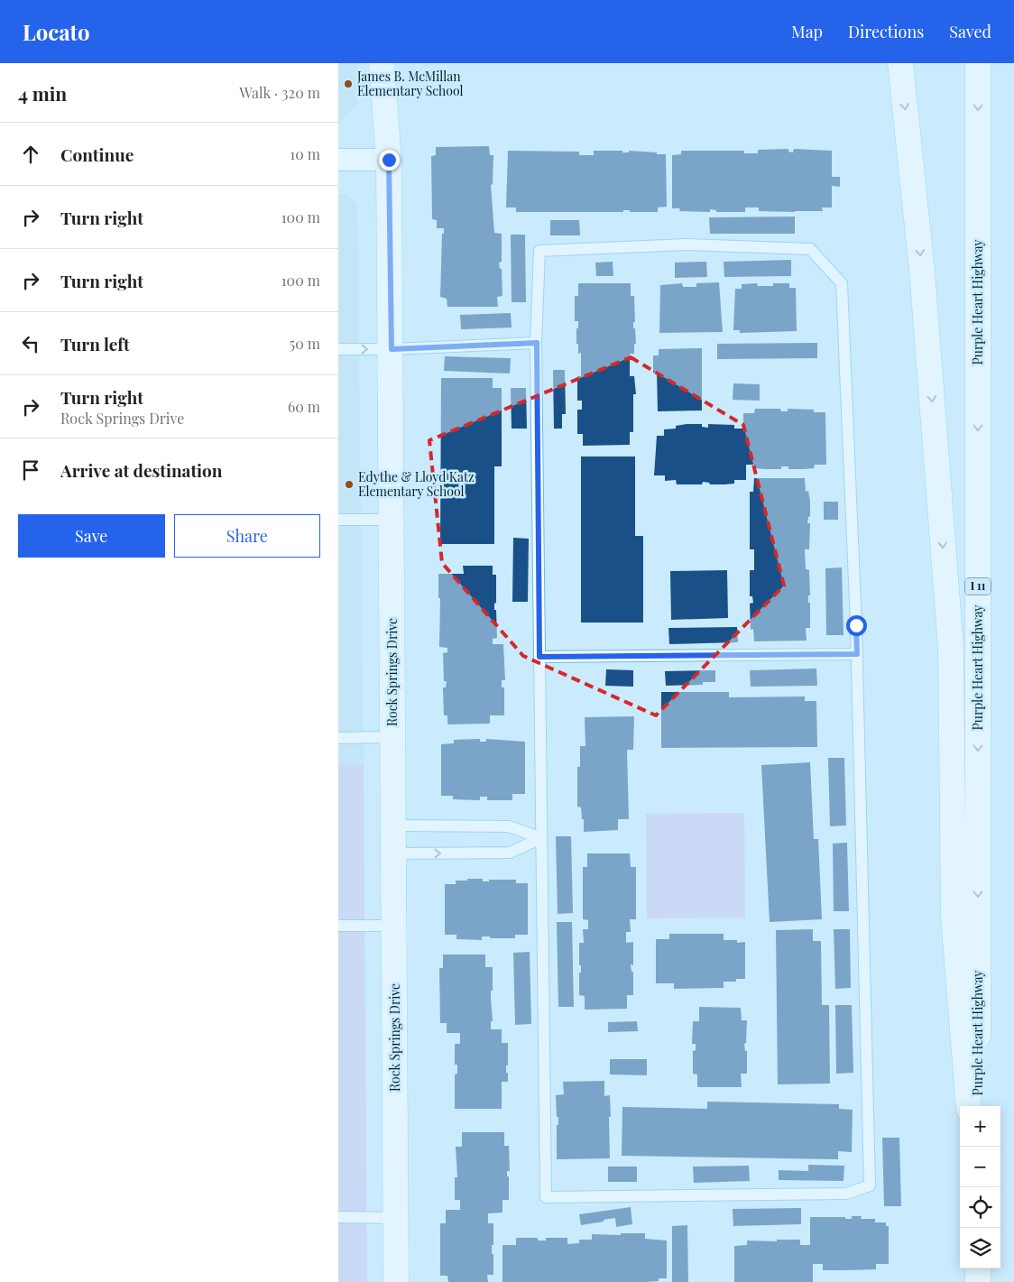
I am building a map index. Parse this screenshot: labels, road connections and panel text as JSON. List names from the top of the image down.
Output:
{
  "streets": {
    "main road": ["Purple Heart Highway", "I 11", "Rock Springs Drive"]
  },
  "places": ["James B. McMillan Elementary School", "Edythe & Lloyd Katz Elementary School"],
  "page": {
    "header": "Locato",
    "nav": ["Map", "Directions", "Saved"],
    "heading": ["4 min", "Walk · 320 m"],
    "list": [
      ["Continue", "10 m"],
      ["Turn right", "100 m"],
      ["Turn right", "100 m"],
      ["Turn left", "50 m"],
      ["Turn right", "Rock Springs Drive", "60 m"],
      "Arrive at destination"
    ],
    "buttons": ["Save", "Share"],
    "map_buttons": ["+", "−"]
  }
}
